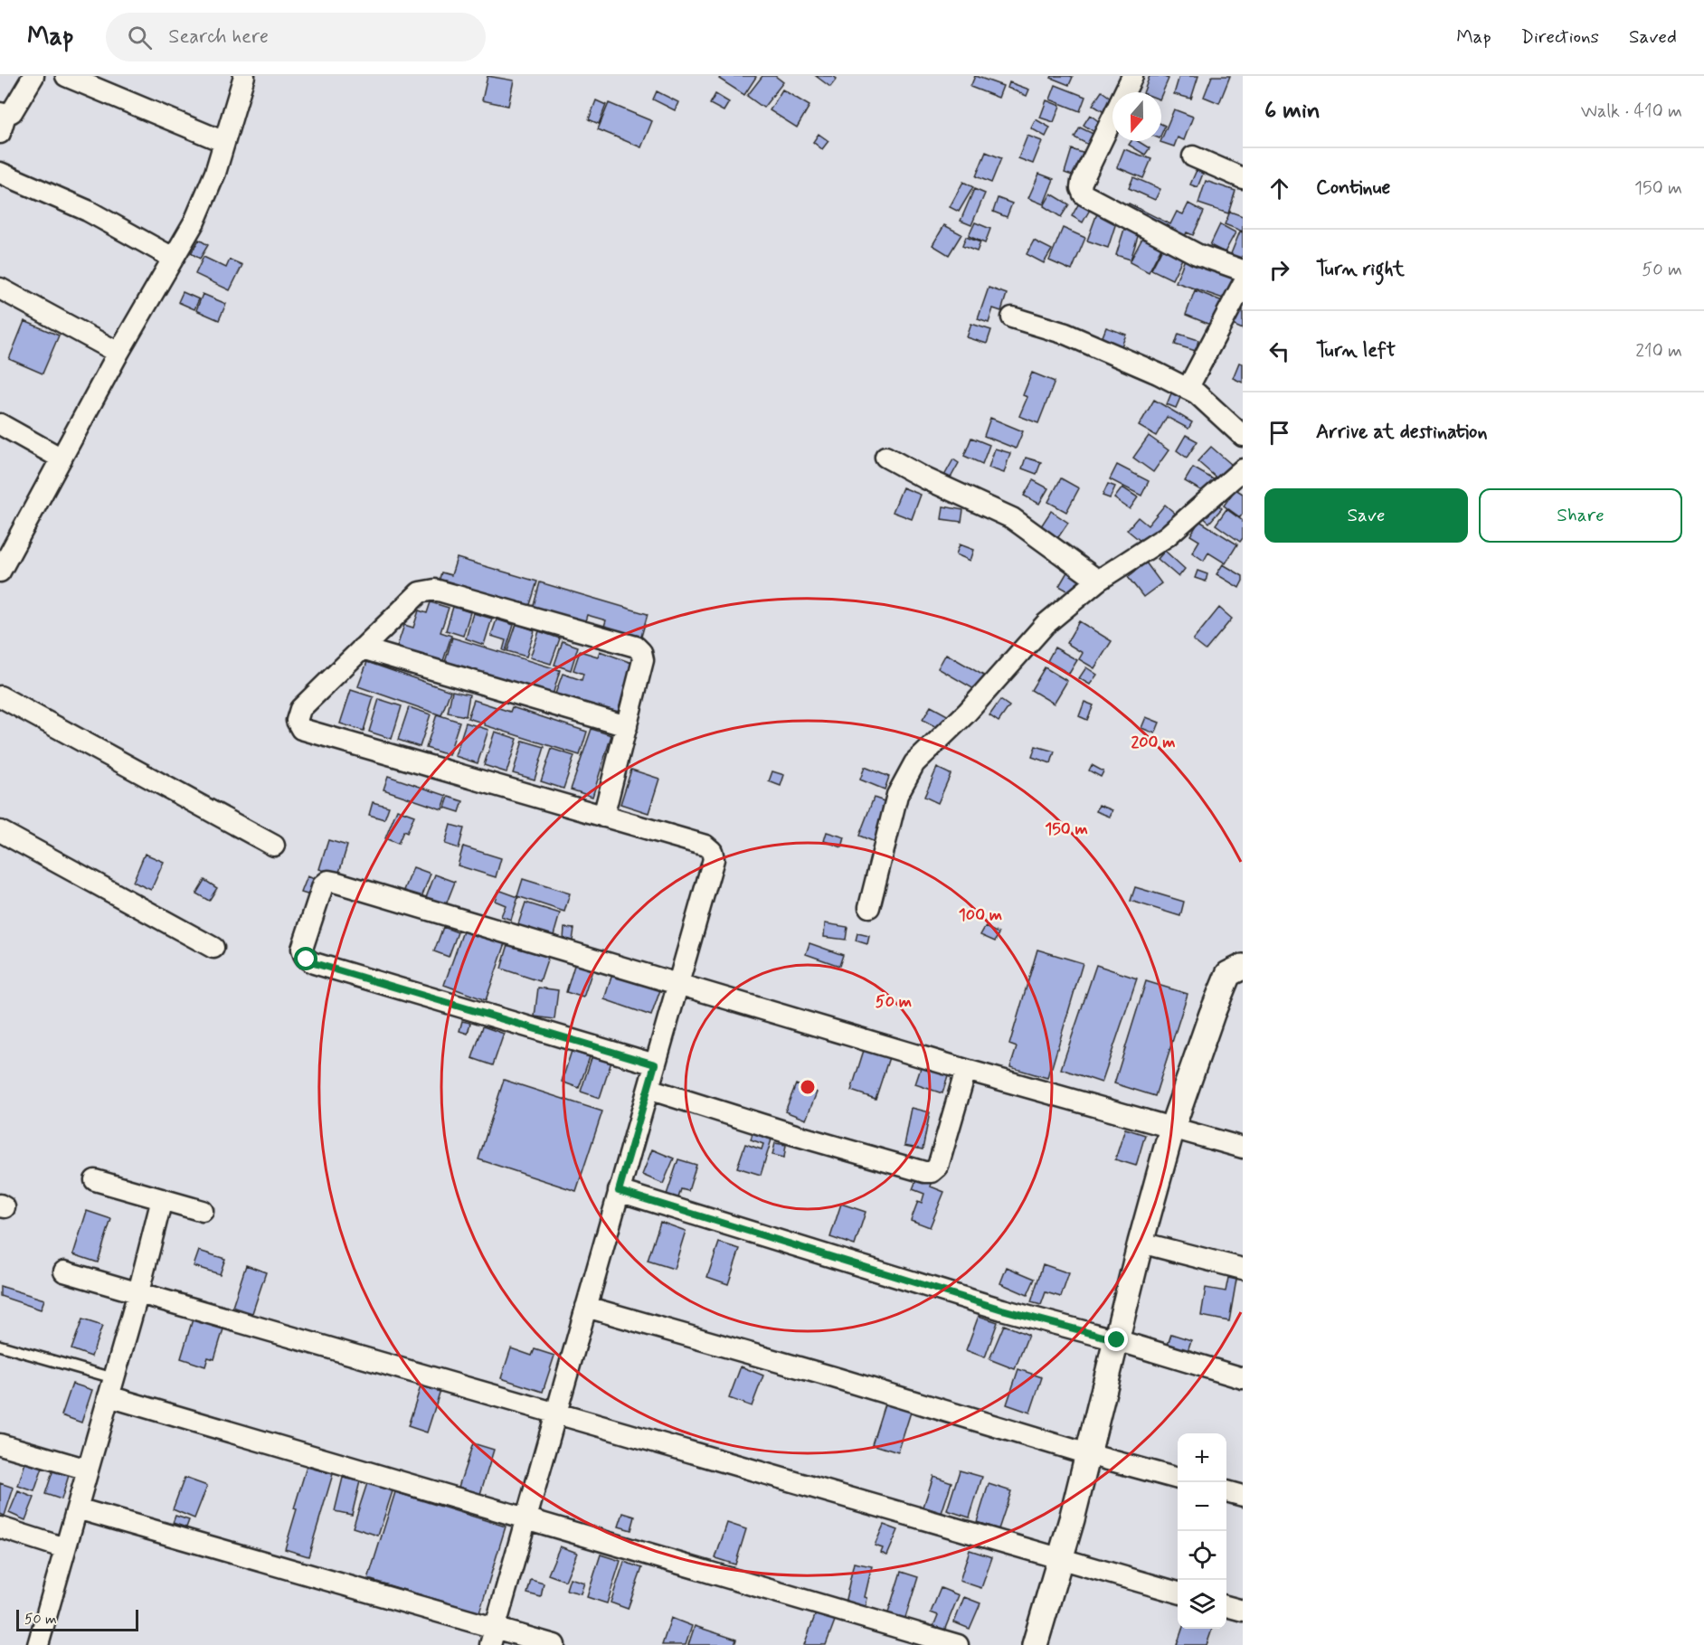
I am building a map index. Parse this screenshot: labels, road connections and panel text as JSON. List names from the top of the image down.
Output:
{
  "scale_bar": "50 m",
  "north": "bottom",
  "page": {
    "header": "Map",
    "search": "Search here",
    "nav": ["Map", "Directions", "Saved"],
    "heading": ["6 min", "Walk · 410 m"],
    "list": [
      ["Continue", "150 m"],
      ["Turn right", "50 m"],
      ["Turn left", "210 m"],
      "Arrive at destination"
    ],
    "buttons": ["Save", "Share"],
    "map_buttons": ["+", "−"],
    "scale": "50 m"
  },
  "rings": [
    "200 m",
    "150 m",
    "100 m",
    "50 m"
  ]
}
